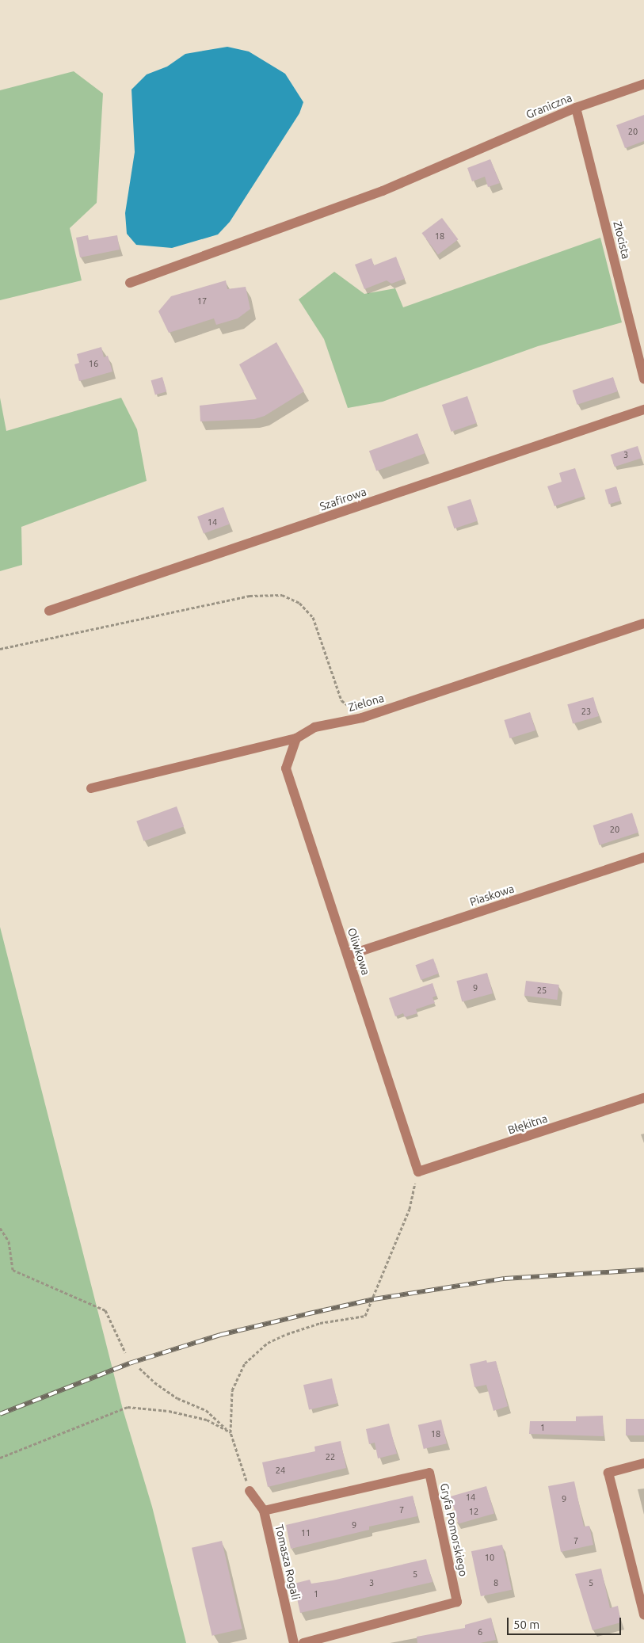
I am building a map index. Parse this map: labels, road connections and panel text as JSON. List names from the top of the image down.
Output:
{
  "streets": {
    "street": [
      "Graniczna",
      "Złocista",
      "Szafirowa",
      "Zielona",
      "Piaskowa",
      "Oliwkowa",
      "Błękitna",
      "Gryfa Pomorskiego",
      "Tomasza Rogali"
    ]
  },
  "crossings": [
    ["Graniczna", "Złocista"],
    ["Zielona", "Oliwkowa"],
    ["Piaskowa", "Oliwkowa"],
    ["Oliwkowa", "Błękitna"],
    ["Gryfa Pomorskiego", "Tomasza Rogali"]
  ],
  "house_numbers": [
    "20",
    "18",
    "17",
    "16",
    "3",
    "14",
    "23",
    "20",
    "9",
    "25",
    "1",
    "18",
    "22",
    "24",
    "14",
    "9",
    "7",
    "12",
    "9",
    "11",
    "7",
    "10",
    "5",
    "3",
    "8",
    "5",
    "1",
    "6"
  ],
  "scale_bar": "50 m"
}
